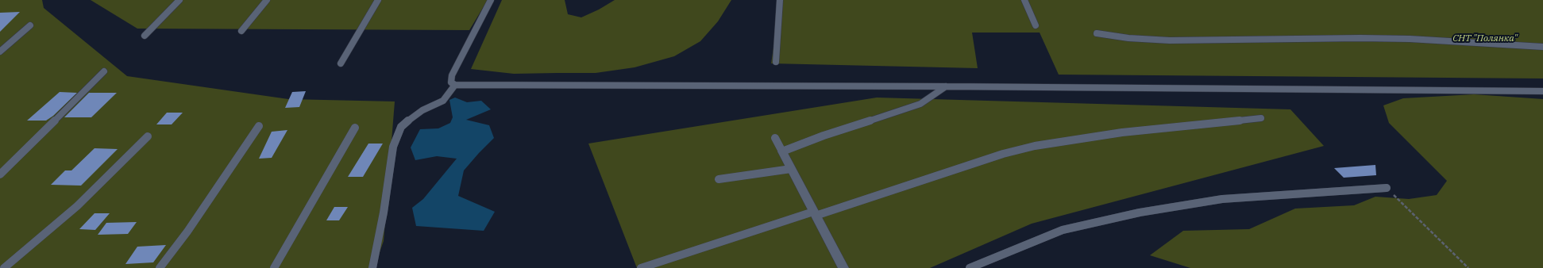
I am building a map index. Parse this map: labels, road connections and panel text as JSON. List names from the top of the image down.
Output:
{
  "parks": ["СНТ \"Полянка\""]
}
